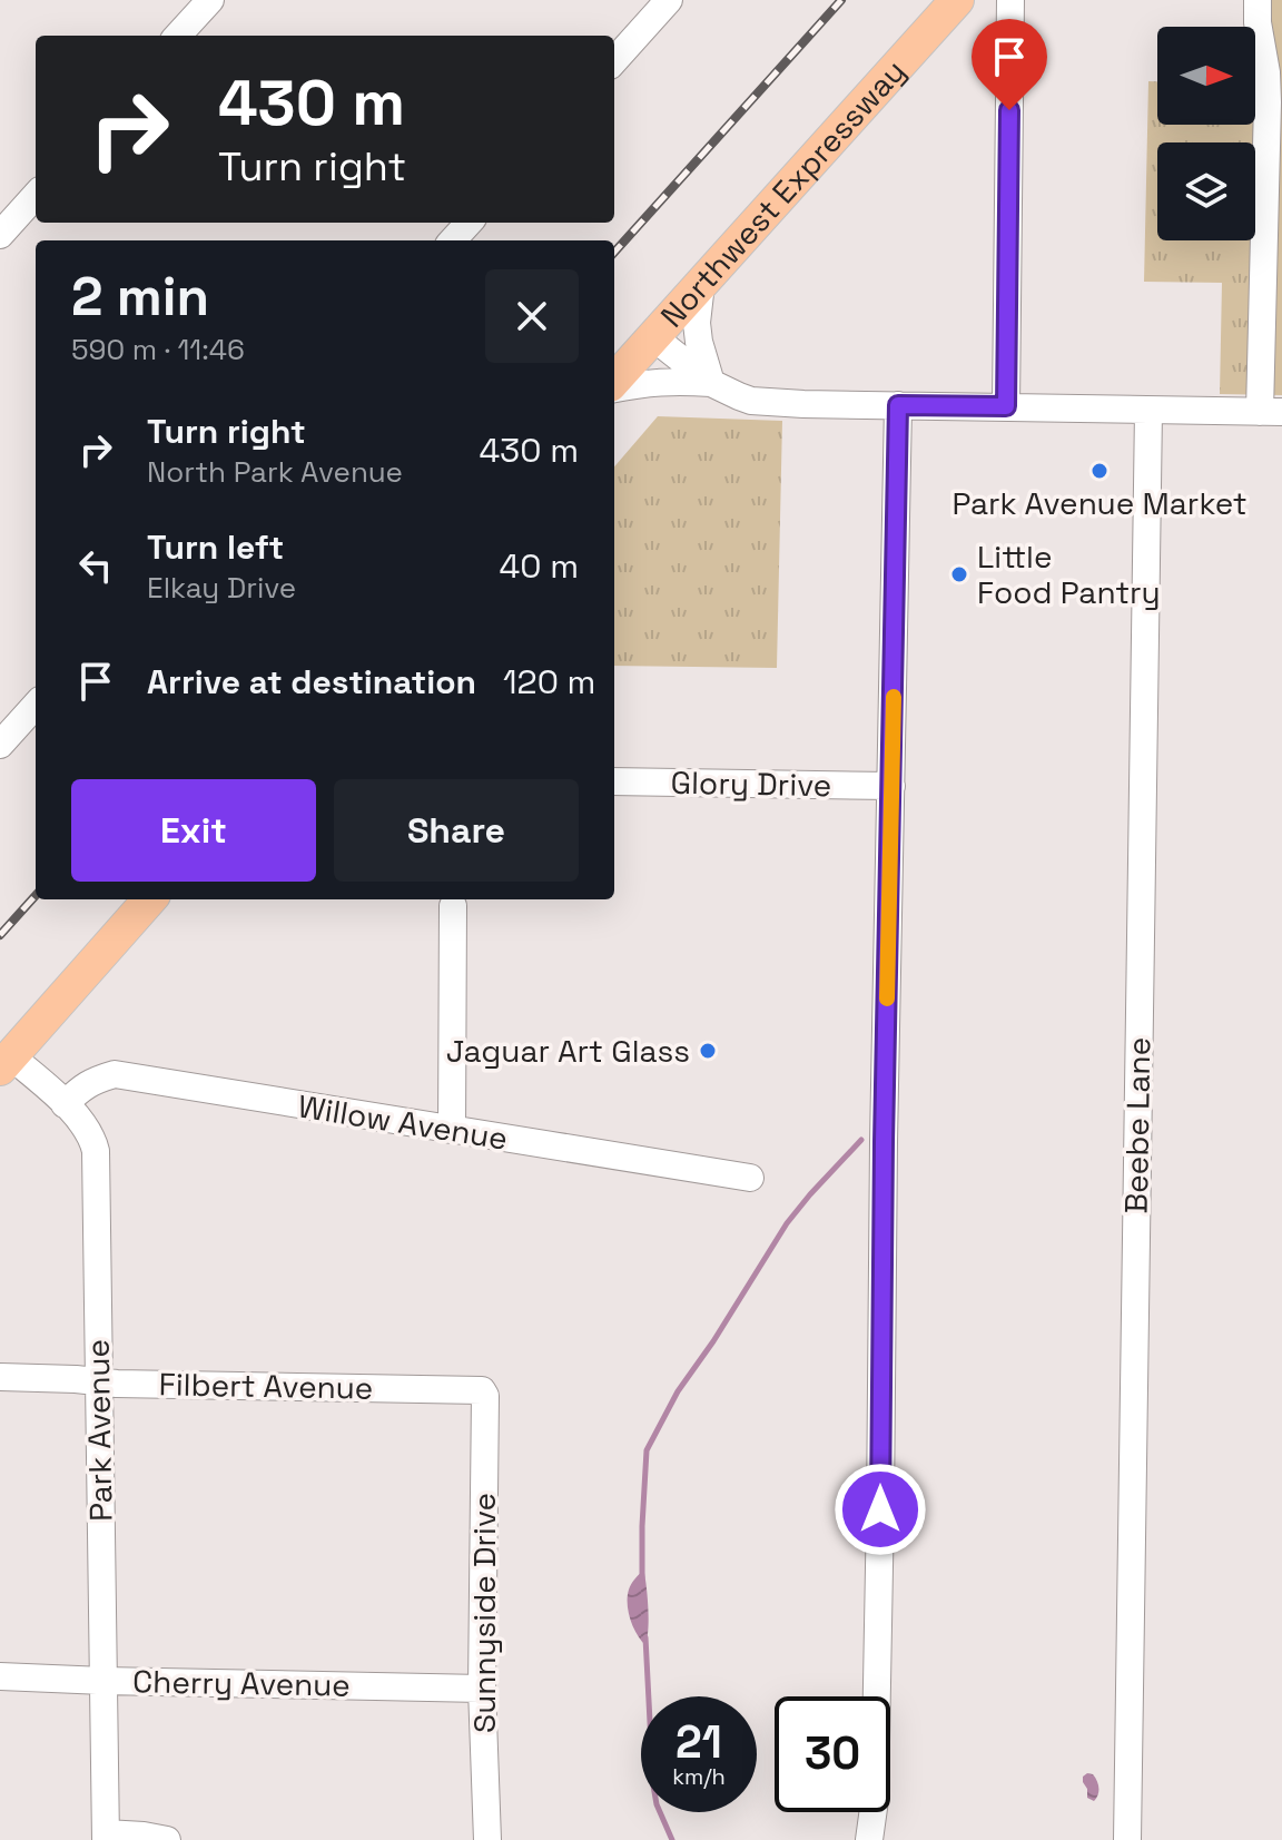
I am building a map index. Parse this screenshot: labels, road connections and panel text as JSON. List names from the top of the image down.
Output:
{
  "streets": {
    "main road": ["Northwest Expressway"],
    "street": [
      "Glory Drive",
      "Willow Avenue",
      "Beebe Lane",
      "Filbert Avenue",
      "Park Avenue",
      "Sunnyside Drive",
      "Cherry Avenue"
    ]
  },
  "crossings": [
    ["Willow Avenue", "Park Avenue"],
    ["Filbert Avenue", "Park Avenue"],
    ["Filbert Avenue", "Sunnyside Drive"],
    ["Park Avenue", "Cherry Avenue"],
    ["Sunnyside Drive", "Cherry Avenue"]
  ],
  "places": ["Park Avenue Market", "Little Food Pantry", "Jaguar Art Glass"],
  "north": "right",
  "page": {
    "turn": ["430 m", "Turn right"],
    "heading": ["2 min", "590 m · 11:46"],
    "list": [
      {
        "name": "Turn right",
        "note": "North Park Avenue",
        "value": "430 m"
      },
      {
        "name": "Turn left",
        "note": "Elkay Drive",
        "value": "40 m"
      },
      {
        "name": "Arrive at destination",
        "value": "120 m"
      }
    ],
    "buttons": ["Exit", "Share"],
    "speed": "21 km/h",
    "limit": "30"
  }
}
